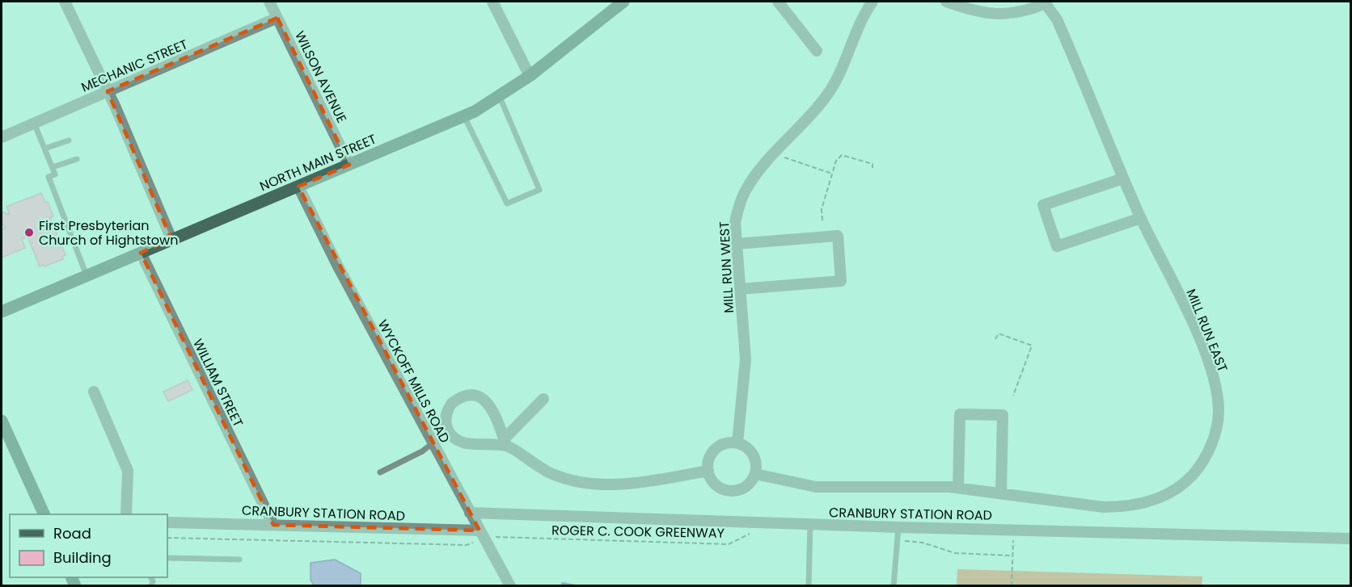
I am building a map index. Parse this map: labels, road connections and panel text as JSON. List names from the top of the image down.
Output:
{
  "streets": {
    "street": [
      "MECHANIC STREET",
      "WILSON AVENUE",
      "NORTH MAIN STREET",
      "MILL RUN WEST",
      "MILL RUN EAST",
      "WYCKOFF MILLS ROAD",
      "WILLIAM STREET",
      "CRANBURY STATION ROAD"
    ],
    "path": ["ROGER C. COOK GREENWAY"]
  },
  "crossings": [
    ["MECHANIC STREET", "WILSON AVENUE"],
    ["WILSON AVENUE", "NORTH MAIN STREET"],
    ["NORTH MAIN STREET", "WYCKOFF MILLS ROAD"],
    ["NORTH MAIN STREET", "WILLIAM STREET"],
    ["MILL RUN WEST", "MILL RUN EAST"],
    ["WYCKOFF MILLS ROAD", "CRANBURY STATION ROAD"],
    ["WILLIAM STREET", "CRANBURY STATION ROAD"]
  ],
  "places": ["First Presbyterian Church of Hightstown"],
  "legend": ["Road", "Building"]
}
